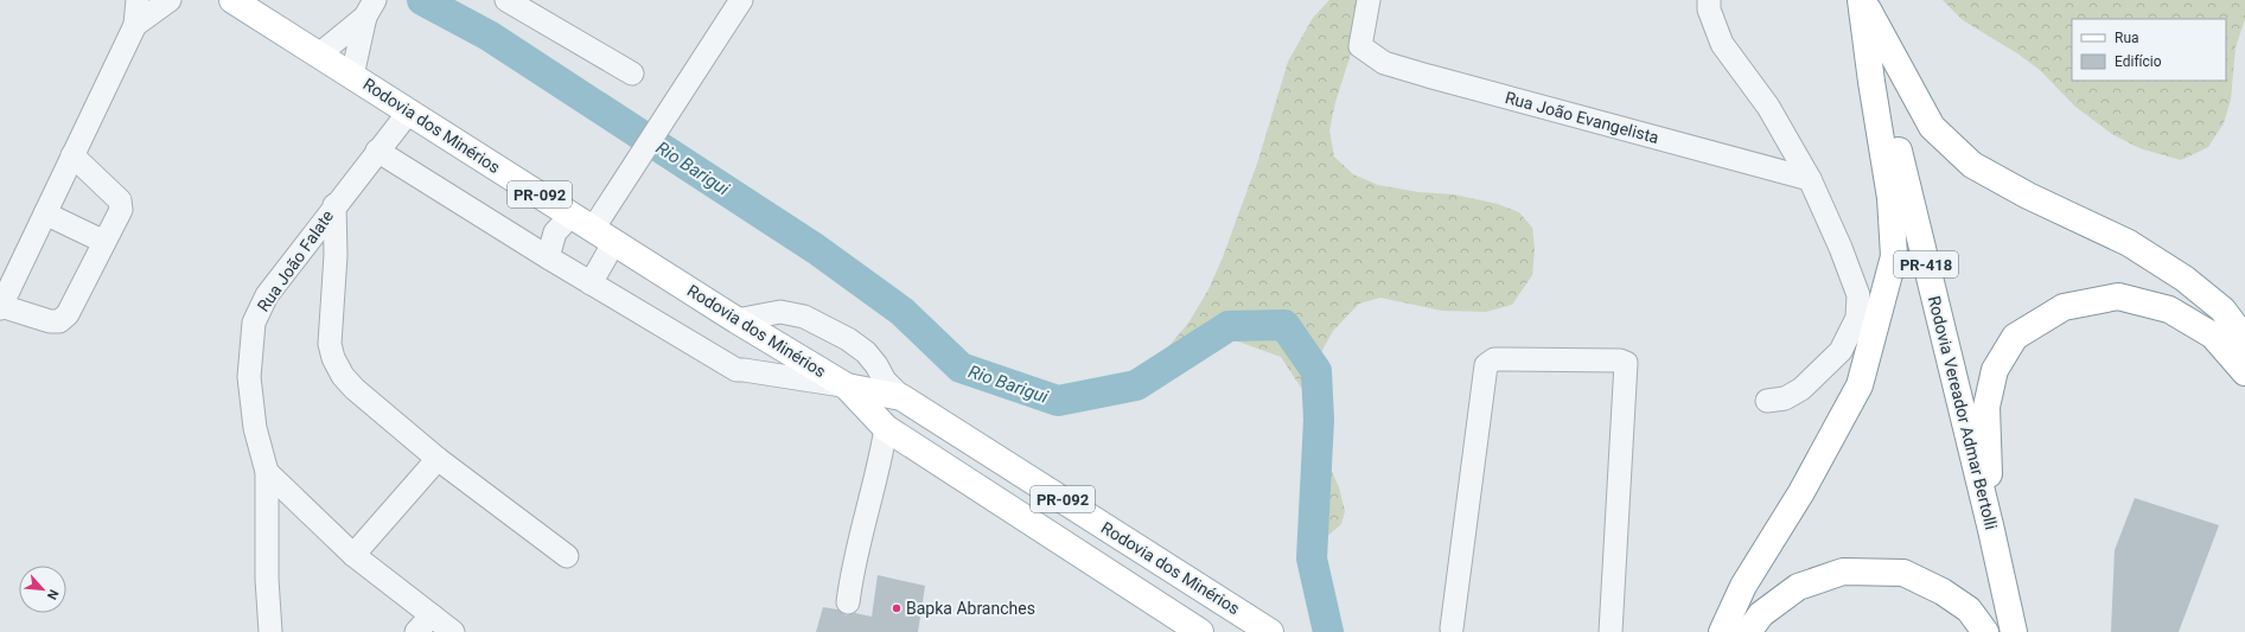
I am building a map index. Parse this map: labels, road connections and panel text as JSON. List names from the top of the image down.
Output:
{
  "streets": {
    "main road": [
      "Rodovia dos Minérios",
      "PR-092",
      "PR-418",
      "Rodovia Vereador Admar Bertolli"
    ],
    "street": ["Rua João Evangelista", "Rua João Falate"]
  },
  "crossings": [
    ["Rodovia dos Minérios", "Rua João Falate"]
  ],
  "water": ["Rio Barigui"],
  "places": ["Bapka Abranches"],
  "legend": ["Rua", "Edifício"],
  "north": "bottom right"
}
